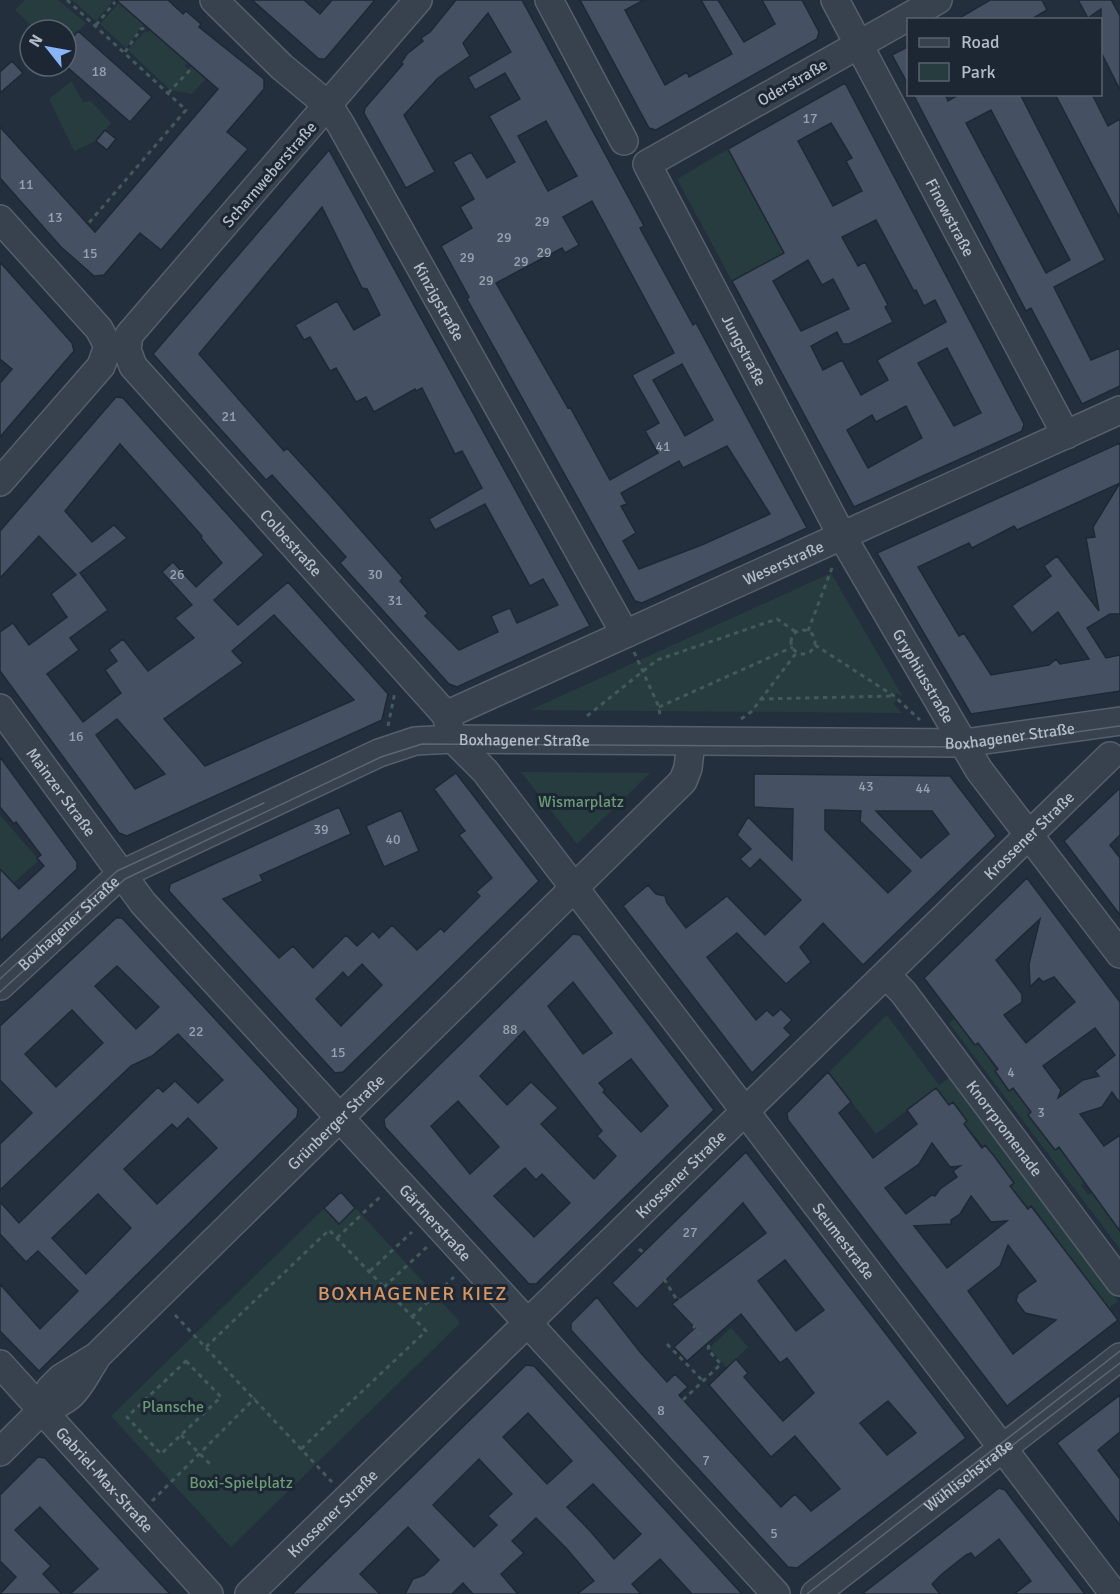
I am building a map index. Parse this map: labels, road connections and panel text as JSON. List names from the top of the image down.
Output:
{
  "streets": {
    "street": [
      "Oderstraße",
      "Scharnweberstraße",
      "Finowstraße",
      "Kinzigstraße",
      "Jungstraße",
      "Colbestraße",
      "Weserstraße",
      "Gryphiusstraße",
      "Boxhagener Straße",
      "Mainzer Straße",
      "Krossener Straße",
      "Grünberger Straße",
      "Knorrpromenade",
      "Gärtnerstraße",
      "Seumestraße",
      "Wühlischstraße",
      "Gabriel-Max-Straße"
    ]
  },
  "crossings": [
    ["Oderstraße", "Finowstraße"],
    ["Oderstraße", "Jungstraße"],
    ["Scharnweberstraße", "Kinzigstraße"],
    ["Scharnweberstraße", "Colbestraße"],
    ["Finowstraße", "Weserstraße"],
    ["Kinzigstraße", "Weserstraße"],
    ["Jungstraße", "Weserstraße"],
    ["Jungstraße", "Gryphiusstraße"],
    ["Colbestraße", "Weserstraße"],
    ["Colbestraße", "Boxhagener Straße"],
    ["Weserstraße", "Gryphiusstraße"],
    ["Weserstraße", "Boxhagener Straße"],
    ["Gryphiusstraße", "Boxhagener Straße"],
    ["Gryphiusstraße", "Krossener Straße"],
    ["Boxhagener Straße", "Mainzer Straße"],
    ["Boxhagener Straße", "Gärtnerstraße"],
    ["Mainzer Straße", "Gärtnerstraße"],
    ["Krossener Straße", "Knorrpromenade"],
    ["Krossener Straße", "Gärtnerstraße"],
    ["Krossener Straße", "Seumestraße"],
    ["Grünberger Straße", "Gärtnerstraße"],
    ["Grünberger Straße", "Seumestraße"],
    ["Grünberger Straße", "Gabriel-Max-Straße"],
    ["Seumestraße", "Wühlischstraße"]
  ],
  "districts": ["BOXHAGENER KIEZ"],
  "parks": ["Wismarplatz", "Plansche", "Boxi-Spielplatz"],
  "house_numbers": [
    "18",
    "17",
    "11",
    "13",
    "29",
    "29",
    "29",
    "15",
    "29",
    "29",
    "29",
    "21",
    "41",
    "26",
    "30",
    "31",
    "16",
    "43",
    "44",
    "39",
    "40",
    "88",
    "22",
    "15",
    "4",
    "3",
    "27",
    "8",
    "7",
    "5"
  ],
  "legend": ["Road", "Park"],
  "north": "top left"
}
